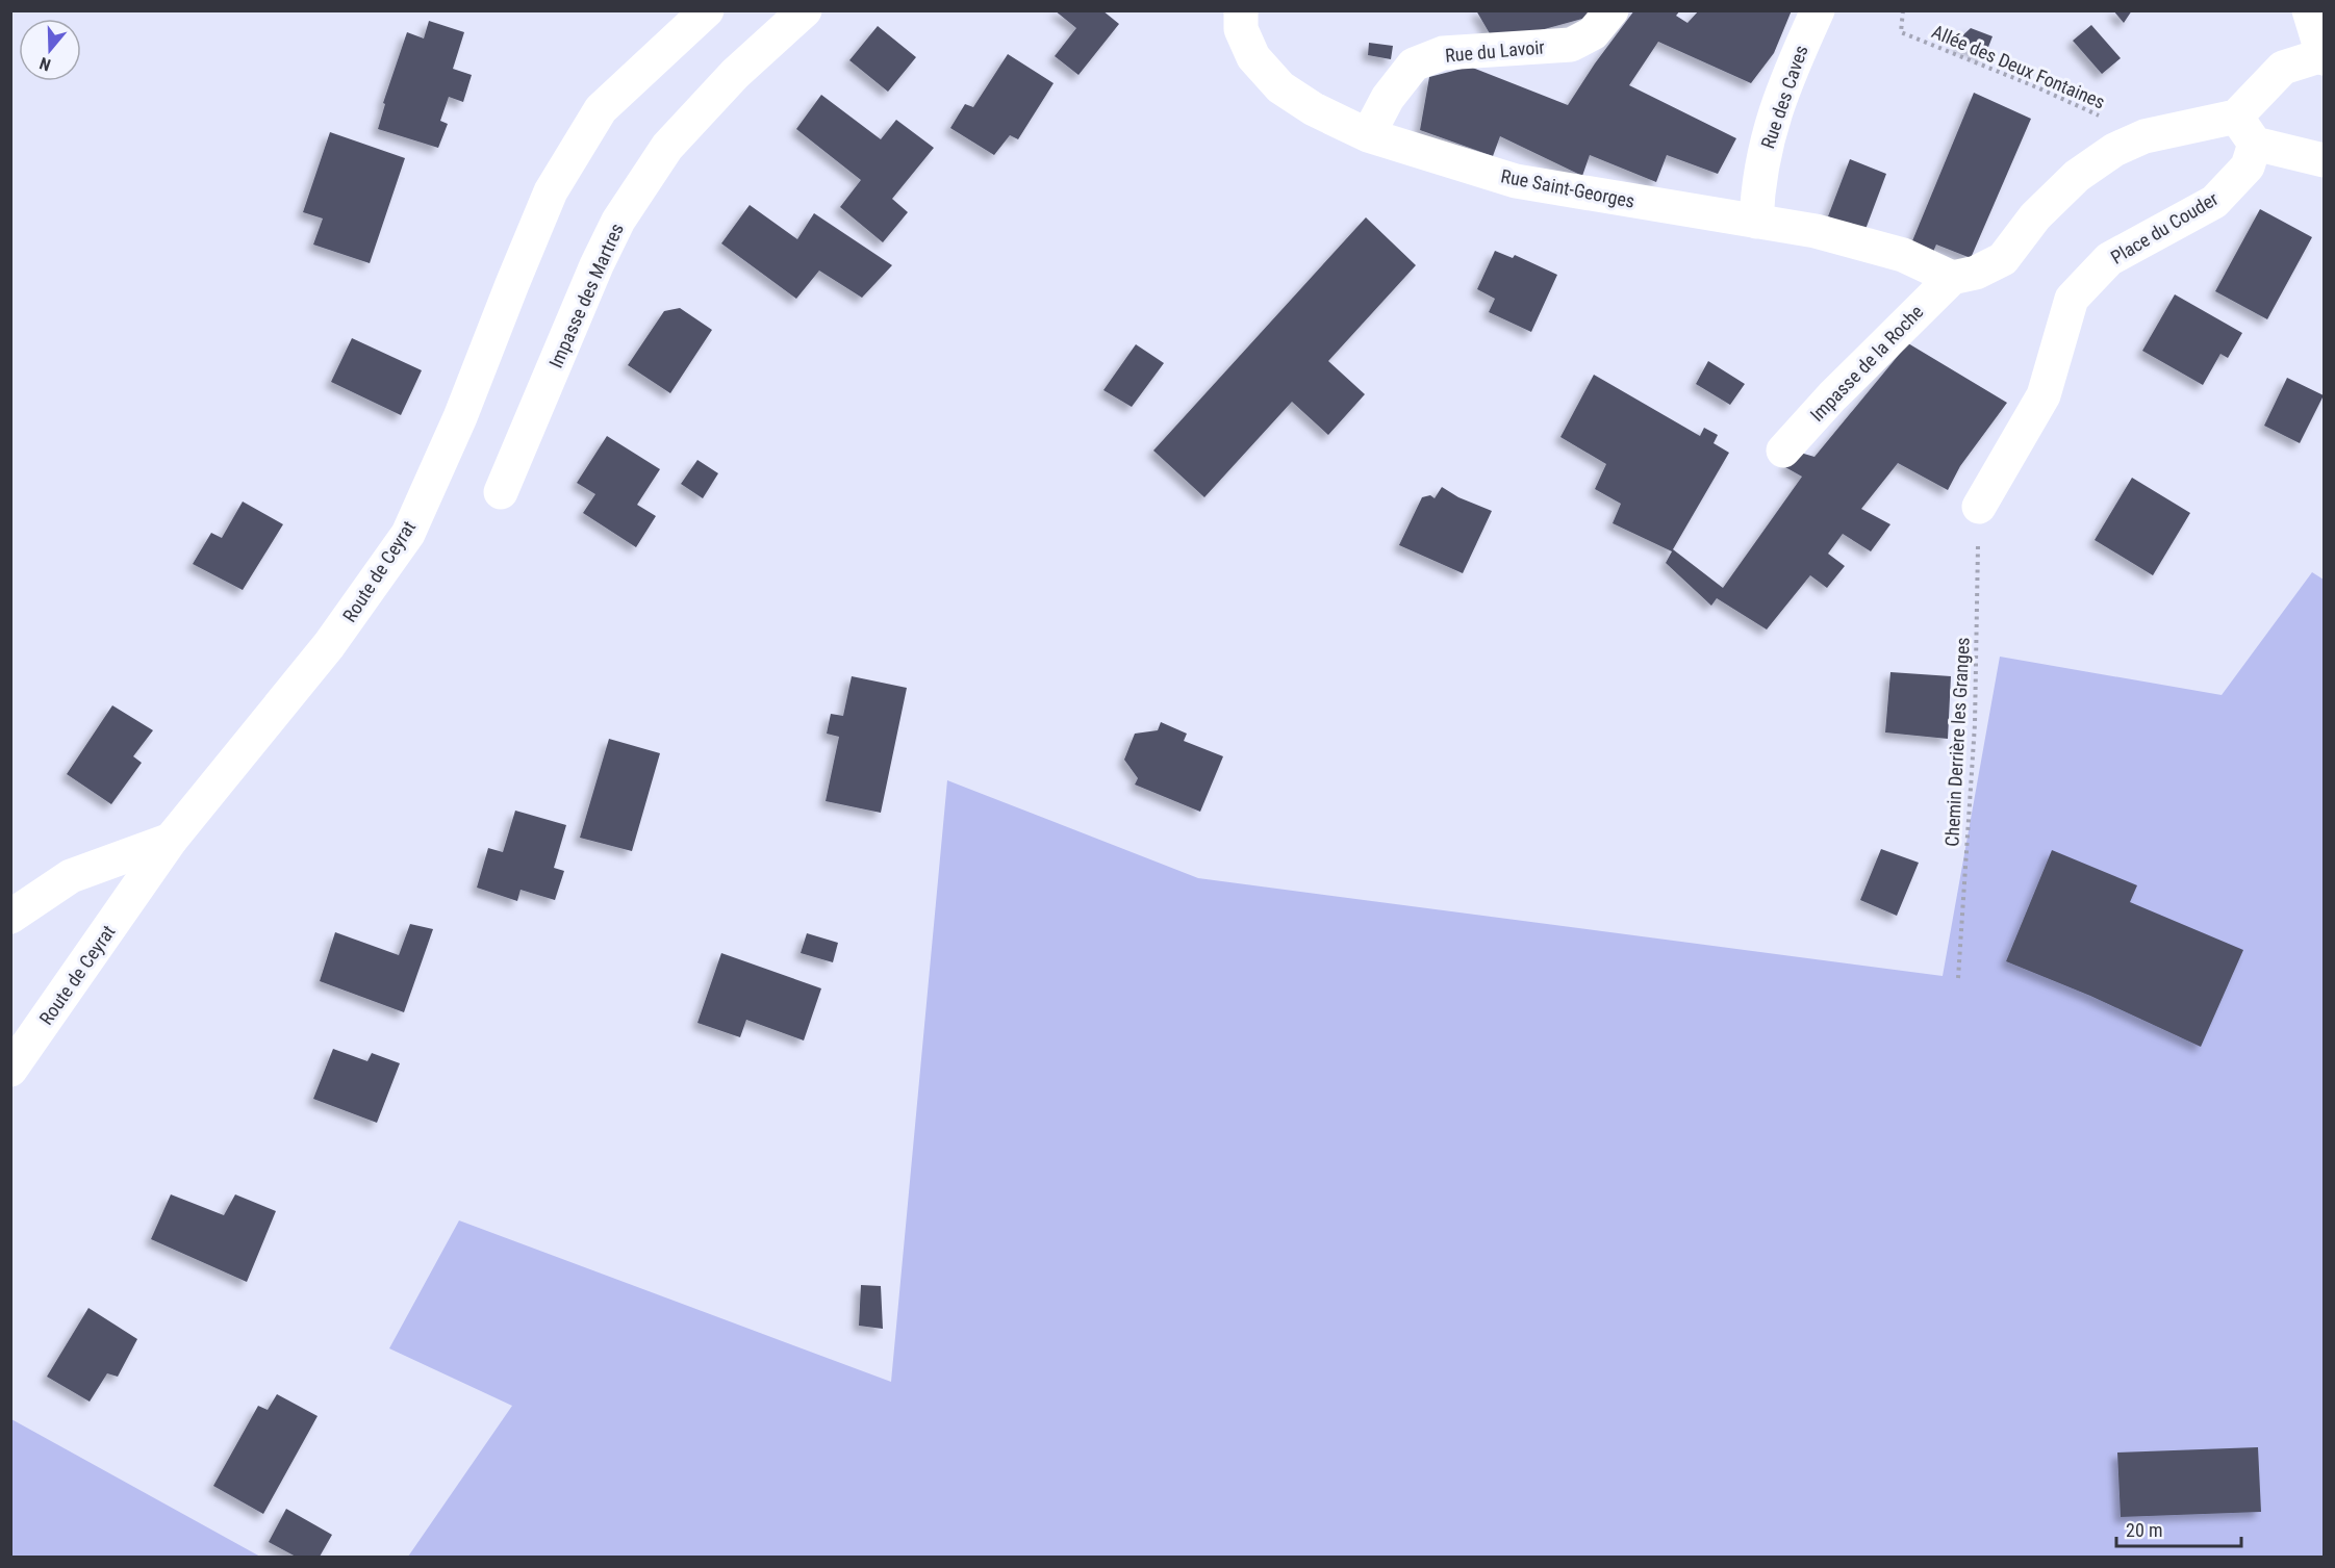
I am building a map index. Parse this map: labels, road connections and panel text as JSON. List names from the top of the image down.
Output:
{
  "streets": {
    "street": [
      "Rue du Lavoir",
      "Rue des Caves",
      "Rue Saint-Georges",
      "Place du Couder",
      "Impasse des Martres",
      "Impasse de la Roche",
      "Route de Ceyrat"
    ],
    "path": ["Allée des Deux Fontaines", "Chemin Derrière les Granges"]
  },
  "crossings": [
    ["Rue du Lavoir", "Rue Saint-Georges"],
    ["Rue des Caves", "Rue Saint-Georges"],
    ["Rue Saint-Georges", "Impasse de la Roche"],
    ["Place du Couder", "Chemin Derrière les Granges"]
  ],
  "scale_bar": "20 m",
  "north": "bottom"
}
